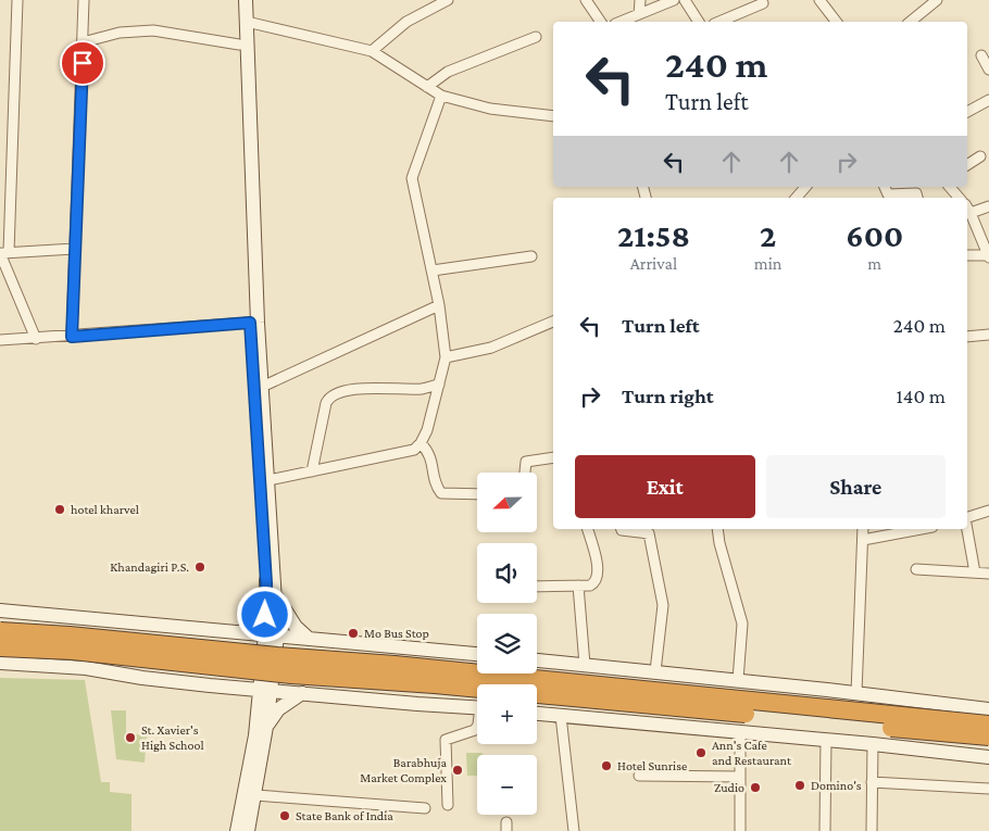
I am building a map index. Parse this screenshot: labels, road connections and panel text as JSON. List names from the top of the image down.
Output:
{
  "places": [
    "hotel kharvel",
    "Khandagiri P.S.",
    "Mo Bus Stop",
    "St. Xavier's High School",
    "Ann's Cafe and Restaurant",
    "Hotel Sunrise",
    "Barabhuja Market Complex",
    "Domino's",
    "Zudio",
    "State Bank of India"
  ],
  "north": "left",
  "page": {
    "turn": ["240 m", "Turn left"],
    "eta": [
      "21:58",
      "Arrival",
      "2",
      "min",
      "600",
      "m"
    ],
    "list": [
      {
        "name": "Turn left",
        "value": "240 m"
      },
      {
        "name": "Turn right",
        "value": "140 m"
      }
    ],
    "buttons": ["Exit", "Share"],
    "map_buttons": ["+", "−"]
  }
}
